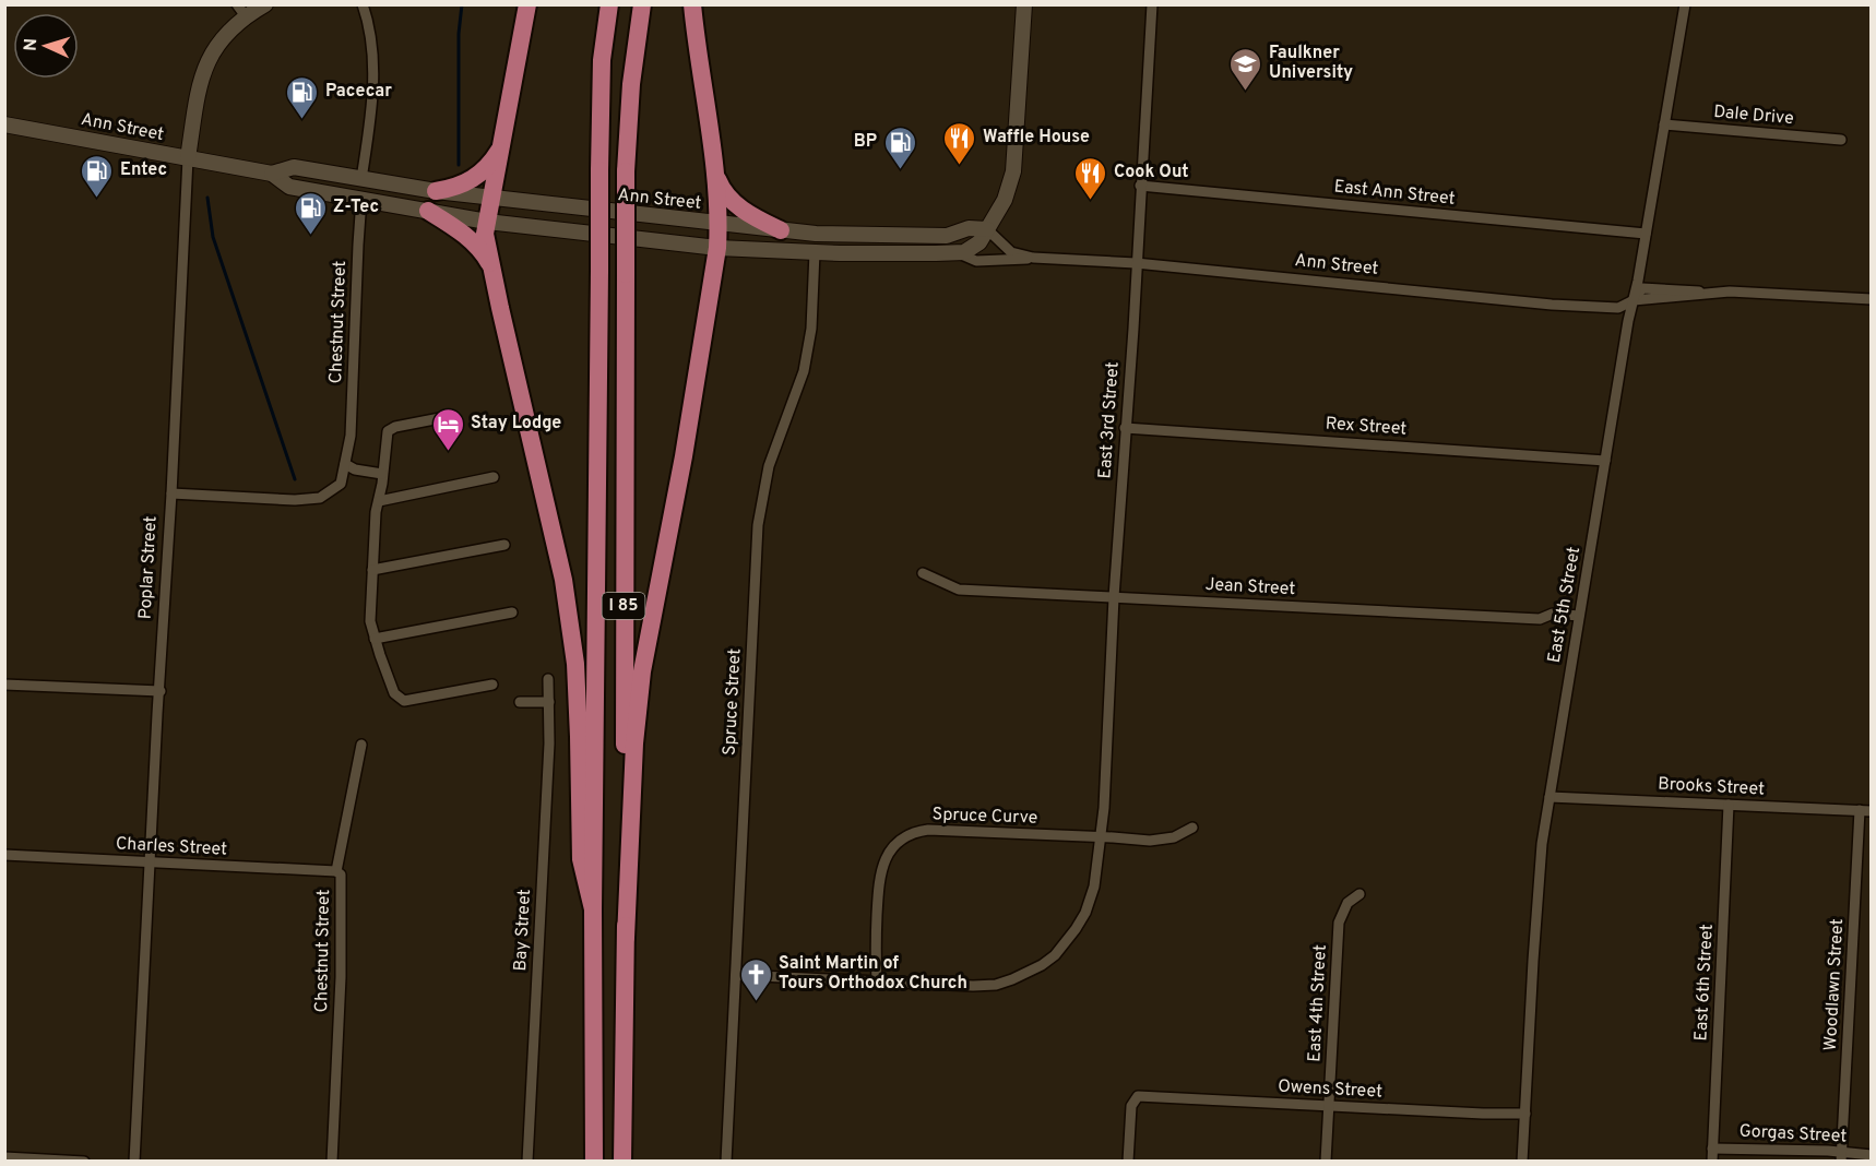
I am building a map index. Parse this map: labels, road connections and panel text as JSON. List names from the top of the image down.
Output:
{
  "streets": {
    "highway": ["I 85"],
    "main road": ["Ann Street", "Poplar Street"],
    "street": [
      "Dale Drive",
      "East Ann Street",
      "Chestnut Street",
      "East 3rd Street",
      "Rex Street",
      "Jean Street",
      "East 5th Street",
      "Spruce Street",
      "Brooks Street",
      "Spruce Curve",
      "Charles Street",
      "Bay Street",
      "East 6th Street",
      "Woodlawn Street",
      "East 4th Street",
      "Owens Street",
      "Gorgas Street"
    ]
  },
  "crossings": [
    ["Dale Drive", "East 5th Street"],
    ["Ann Street", "Chestnut Street"],
    ["Ann Street", "East 3rd Street"],
    ["Ann Street", "Poplar Street"],
    ["Ann Street", "East 5th Street"],
    ["Ann Street", "Spruce Street"],
    ["East Ann Street", "East 3rd Street"],
    ["East Ann Street", "East 5th Street"],
    ["Chestnut Street", "Poplar Street"],
    ["Chestnut Street", "Charles Street"],
    ["East 3rd Street", "Rex Street"],
    ["East 3rd Street", "Jean Street"],
    ["East 3rd Street", "Spruce Curve"],
    ["Rex Street", "East 5th Street"],
    ["Poplar Street", "Charles Street"],
    ["Jean Street", "East 5th Street"],
    ["East 5th Street", "Brooks Street"],
    ["East 5th Street", "Owens Street"],
    ["Brooks Street", "East 6th Street"],
    ["Brooks Street", "Woodlawn Street"],
    ["East 6th Street", "Gorgas Street"],
    ["Woodlawn Street", "Gorgas Street"],
    ["East 4th Street", "Owens Street"]
  ],
  "places": {
    "school or university": ["Faulkner University"],
    "fuel station": [
      "Pacecar",
      "BP",
      "Entec",
      "Z-Tec"
    ],
    "restaurant": ["Waffle House", "Cook Out"],
    "hotel": ["Stay Lodge"],
    "church": ["Saint Martin of Tours Orthodox Church"]
  },
  "north": "left"
}
